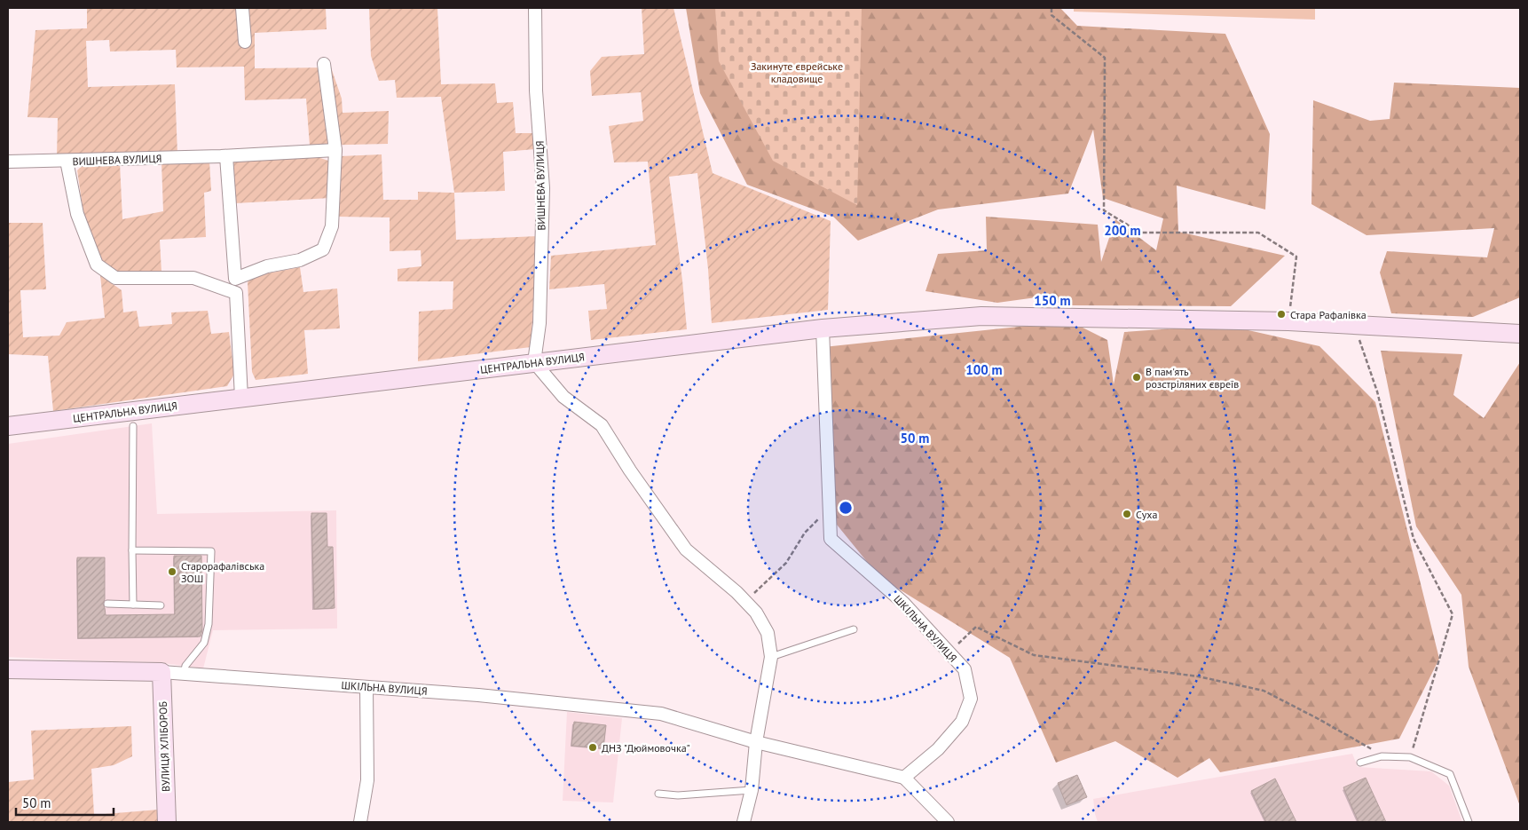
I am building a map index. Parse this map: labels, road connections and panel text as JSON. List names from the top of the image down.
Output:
{
  "streets": {
    "main road": ["ЦЕНТРАЛЬНА ВУЛИЦЯ", "ШКІЛЬНА ВУЛИЦЯ", "ВУЛИЦЯ ХЛІБОРОБ"],
    "street": ["ВИШНЕВА ВУЛИЦЯ"]
  },
  "crossings": [
    ["ВИШНЕВА ВУЛИЦЯ", "ЦЕНТРАЛЬНА ВУЛИЦЯ"],
    ["ШКІЛЬНА ВУЛИЦЯ", "ВУЛИЦЯ ХЛІБОРОБ"]
  ],
  "parks": ["Закинуте єврейське кладовище"],
  "places": [
    "Стара Рафалівка",
    "В пам'ять розстріляних євреїв",
    "Суха",
    "Старорафалівська ЗОШ",
    "ДНЗ \"Дюймовочка\""
  ],
  "scale_bar": "50 m",
  "rings": [
    "200 m",
    "150 m",
    "100 m",
    "50 m"
  ]
}
